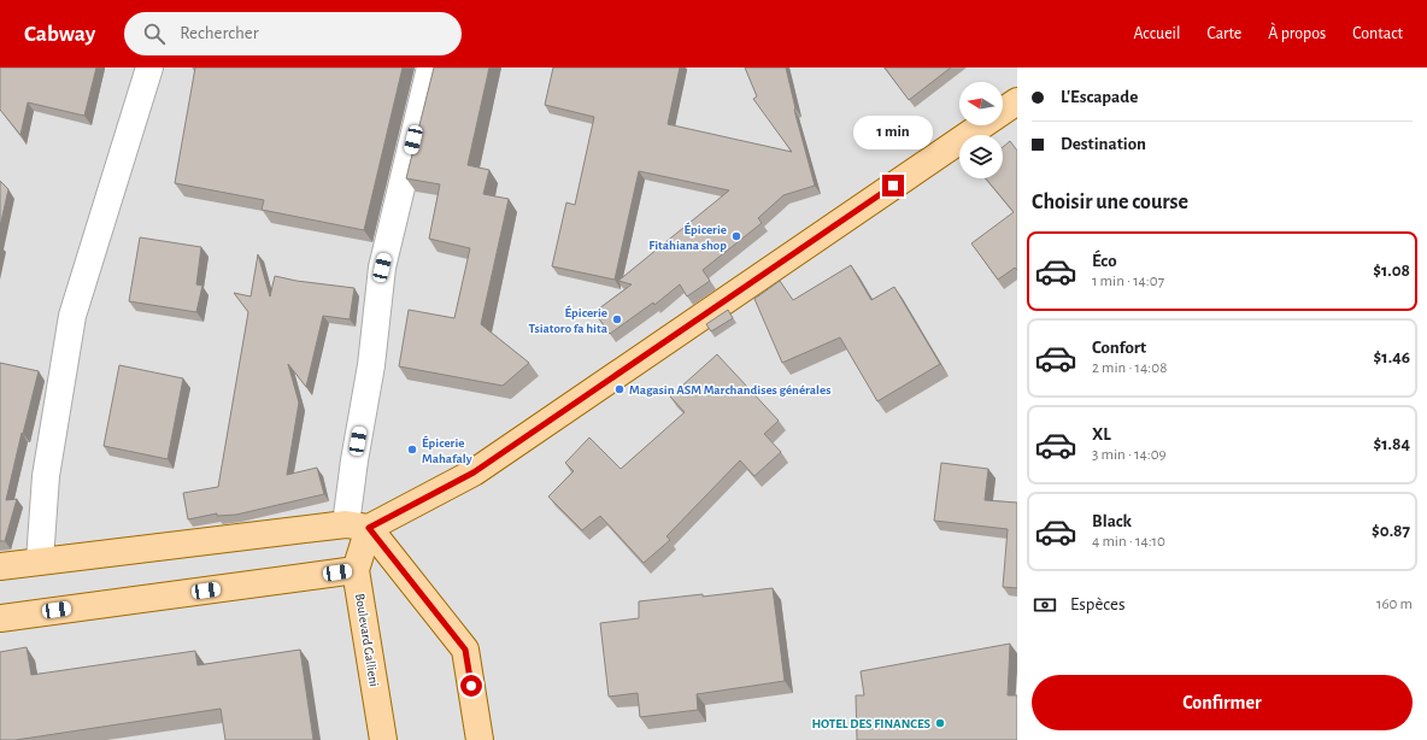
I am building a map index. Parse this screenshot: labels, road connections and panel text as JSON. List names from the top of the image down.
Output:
{
  "streets": {
    "main road": ["Boulevard Gallieni"]
  },
  "places": [
    "Épicerie Fitahiana shop",
    "Épicerie Tsiatoro fa hita",
    "Magasin ASM Marchandises générales",
    "Épicerie Mahafaly",
    "HOTEL DES FINANCES"
  ],
  "north": "left",
  "page": {
    "header": "Cabway",
    "search": "Rechercher",
    "nav": [
      "Accueil",
      "Carte",
      "À propos",
      "Contact"
    ],
    "banner": ["L'Escapade", "Destination"],
    "bubble": "1 min",
    "heading": "Choisir une course",
    "list": [
      {
        "name": "Éco",
        "note": "1 min · 14:07",
        "value": "$1.08"
      },
      {
        "name": "Confort",
        "note": "2 min · 14:08",
        "value": "$1.46"
      },
      {
        "name": "XL",
        "note": "3 min · 14:09",
        "value": "$1.84"
      },
      {
        "name": "Black",
        "note": "4 min · 14:10",
        "value": "$0.87"
      }
    ],
    "pay": ["Espèces", "160 m"],
    "buttons": "Confirmer"
  }
}
